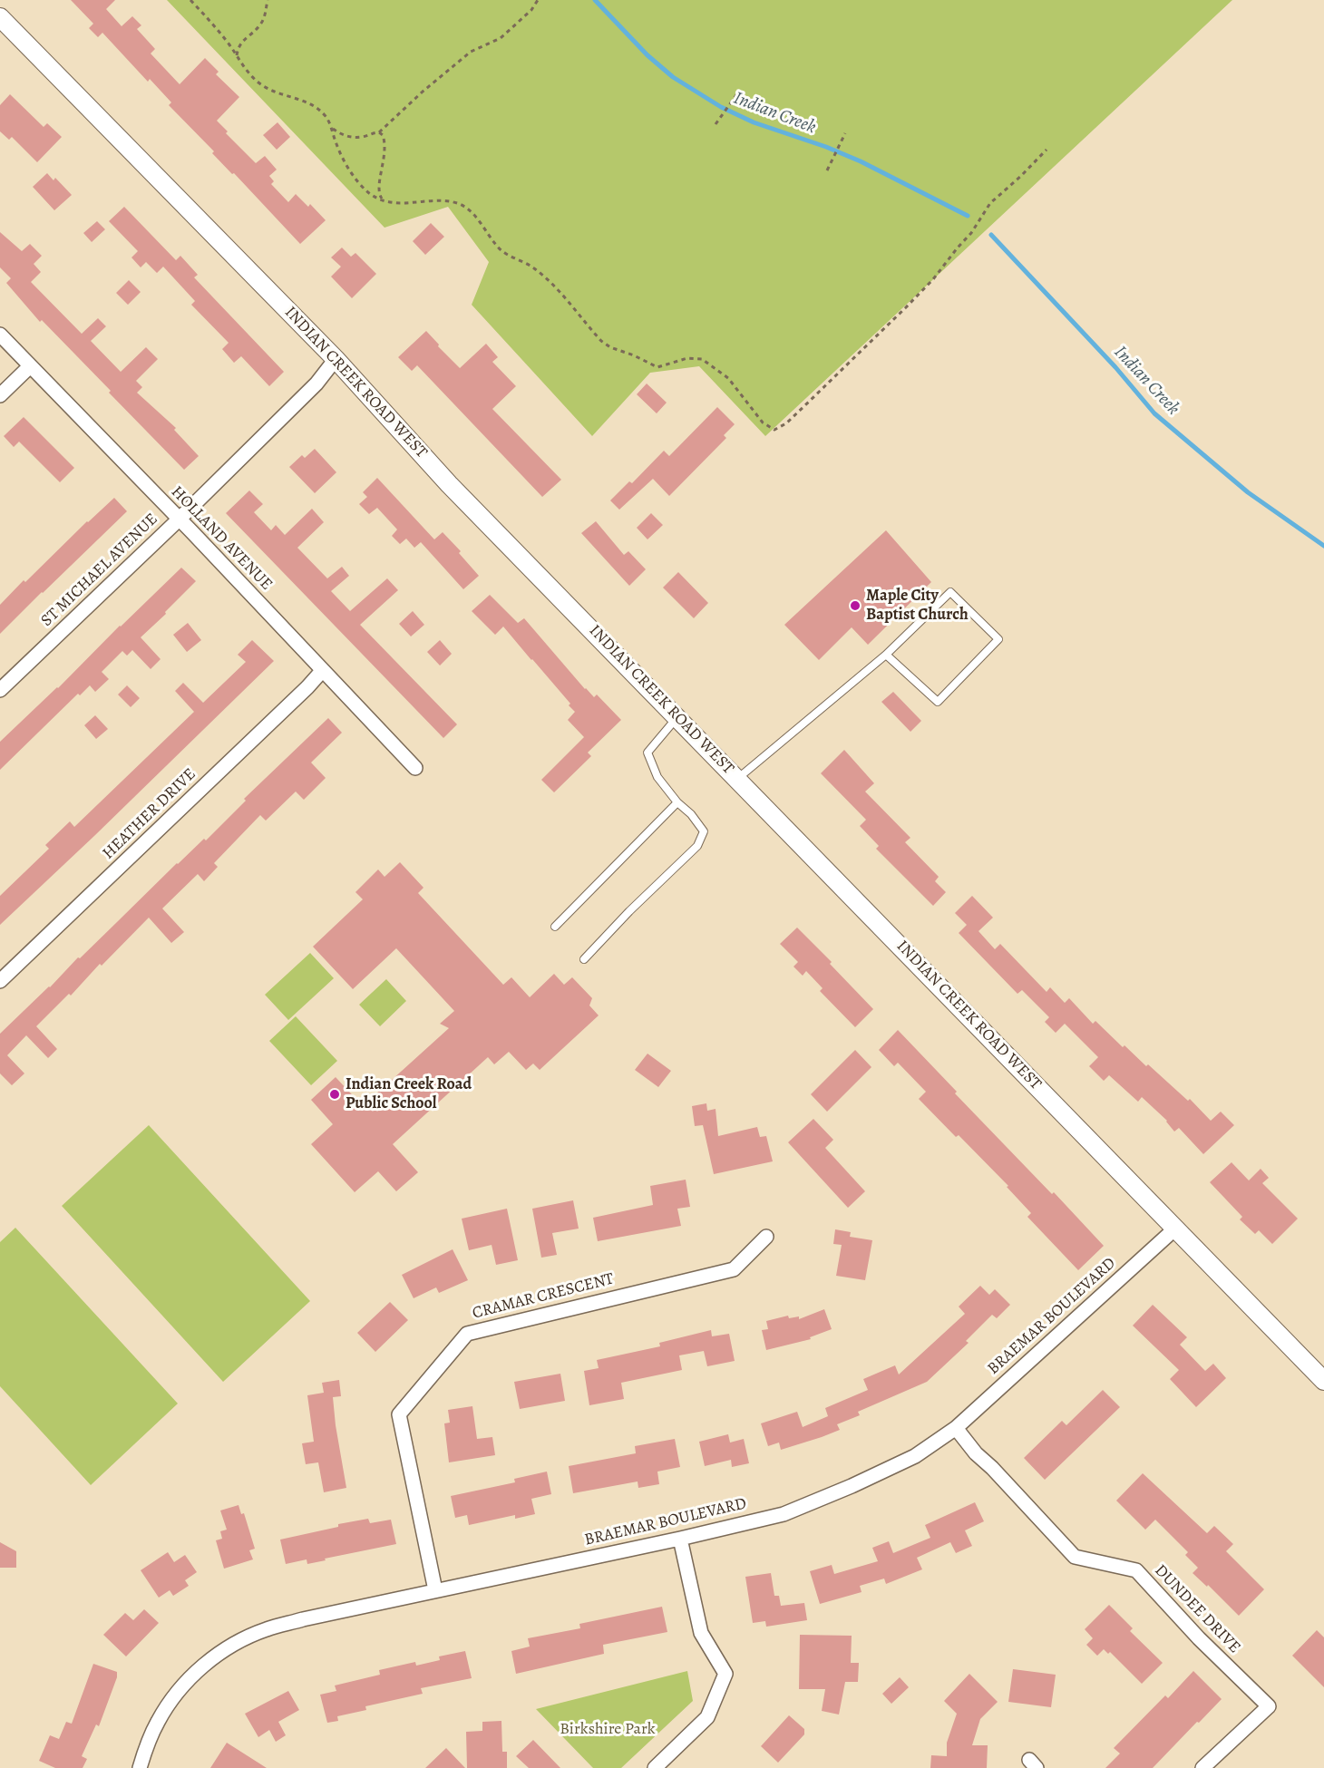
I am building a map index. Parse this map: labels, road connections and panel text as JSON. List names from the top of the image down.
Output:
{
  "streets": {
    "street": [
      "INDIAN CREEK ROAD WEST",
      "HOLLAND AVENUE",
      "ST MICHAEL AVENUE",
      "HEATHER DRIVE",
      "CRAMAR CRESCENT",
      "BRAEMAR BOULEVARD",
      "DUNDEE DRIVE"
    ]
  },
  "crossings": [
    ["INDIAN CREEK ROAD WEST", "ST MICHAEL AVENUE"],
    ["INDIAN CREEK ROAD WEST", "BRAEMAR BOULEVARD"],
    ["HOLLAND AVENUE", "ST MICHAEL AVENUE"],
    ["HOLLAND AVENUE", "HEATHER DRIVE"],
    ["CRAMAR CRESCENT", "BRAEMAR BOULEVARD"],
    ["BRAEMAR BOULEVARD", "DUNDEE DRIVE"]
  ],
  "water": ["Indian Creek"],
  "parks": ["Birkshire Park"],
  "places": ["Maple City Baptist Church", "Indian Creek Road Public School"]
}
